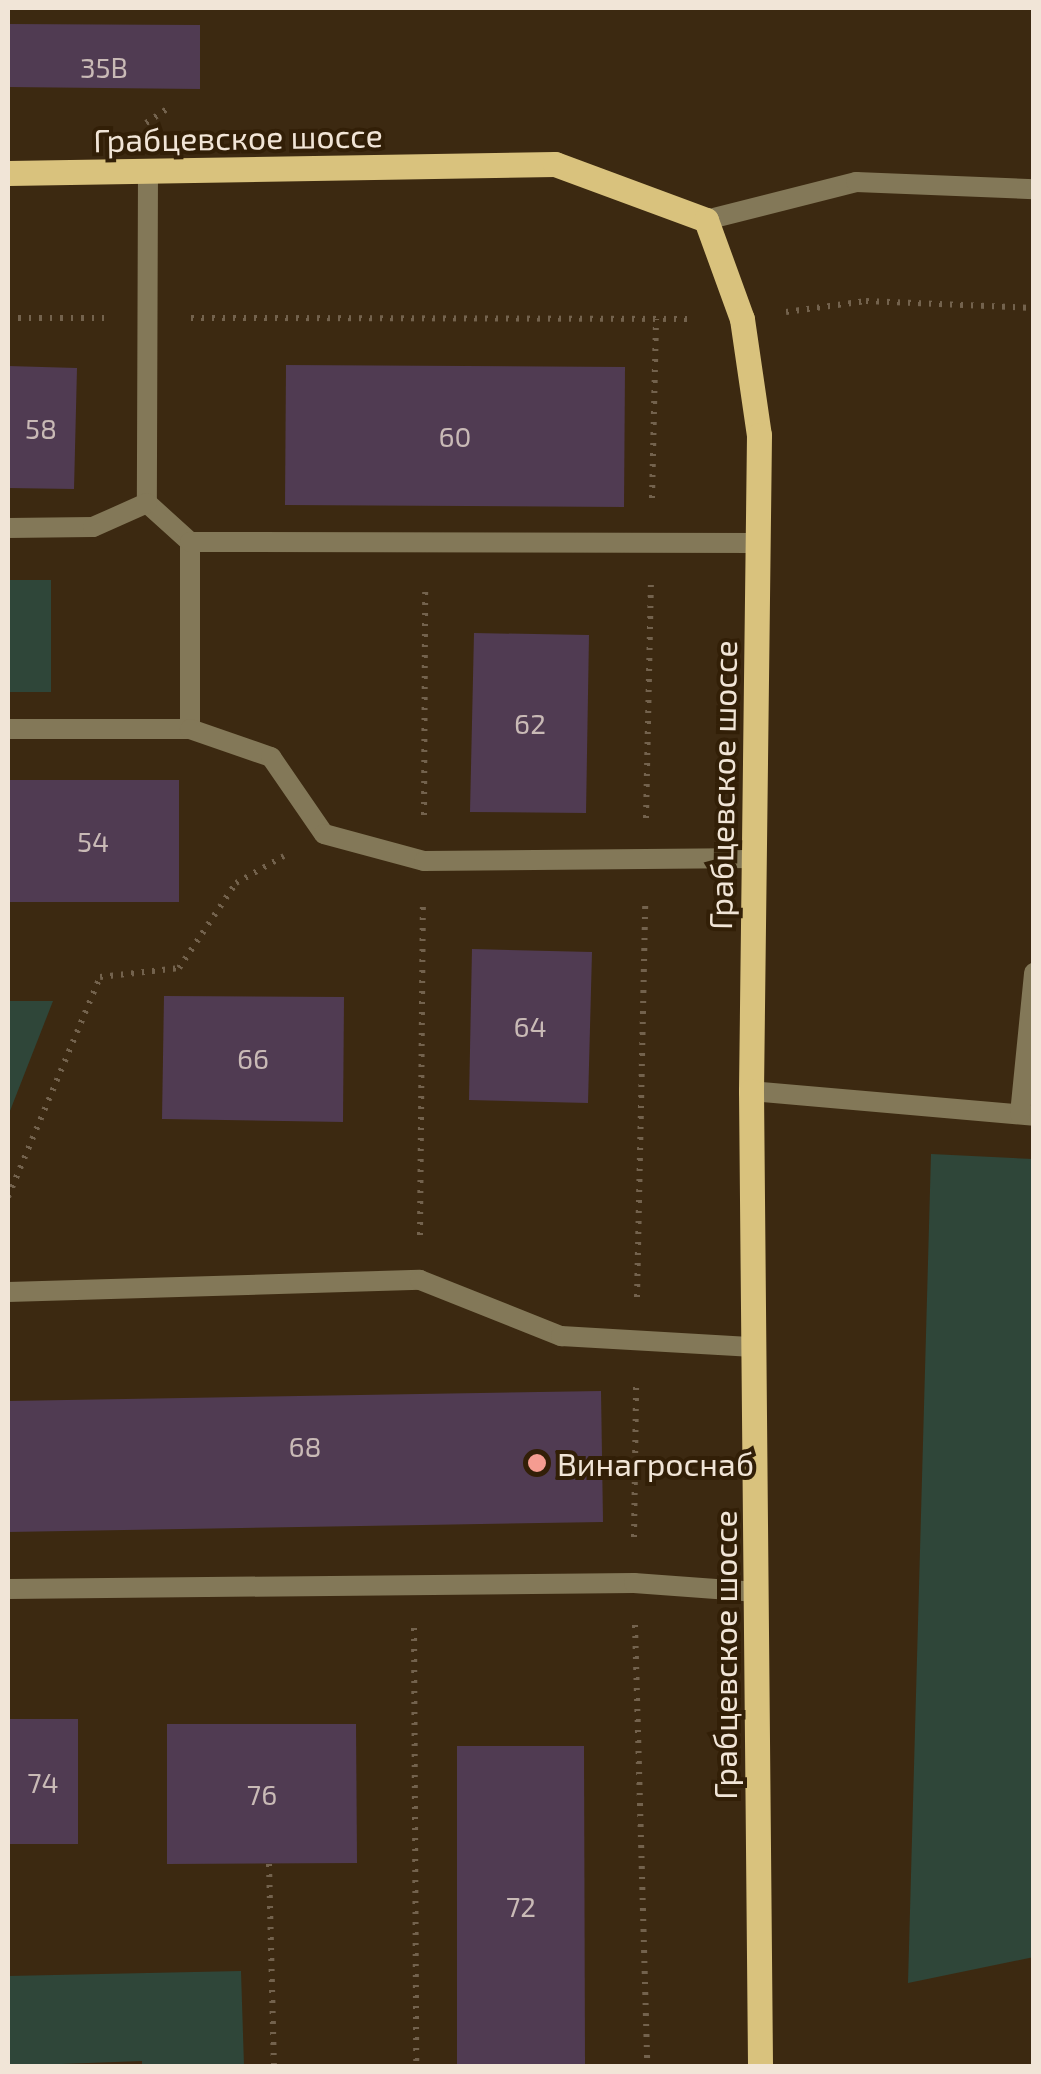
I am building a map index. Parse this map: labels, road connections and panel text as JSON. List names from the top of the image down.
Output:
{
  "streets": {
    "main road": ["Грабцевское шоссе"]
  },
  "places": ["Винагроснаб"],
  "house_numbers": [
    "35В",
    "58",
    "60",
    "62",
    "54",
    "64",
    "66",
    "68",
    "74",
    "76",
    "72"
  ]
}
